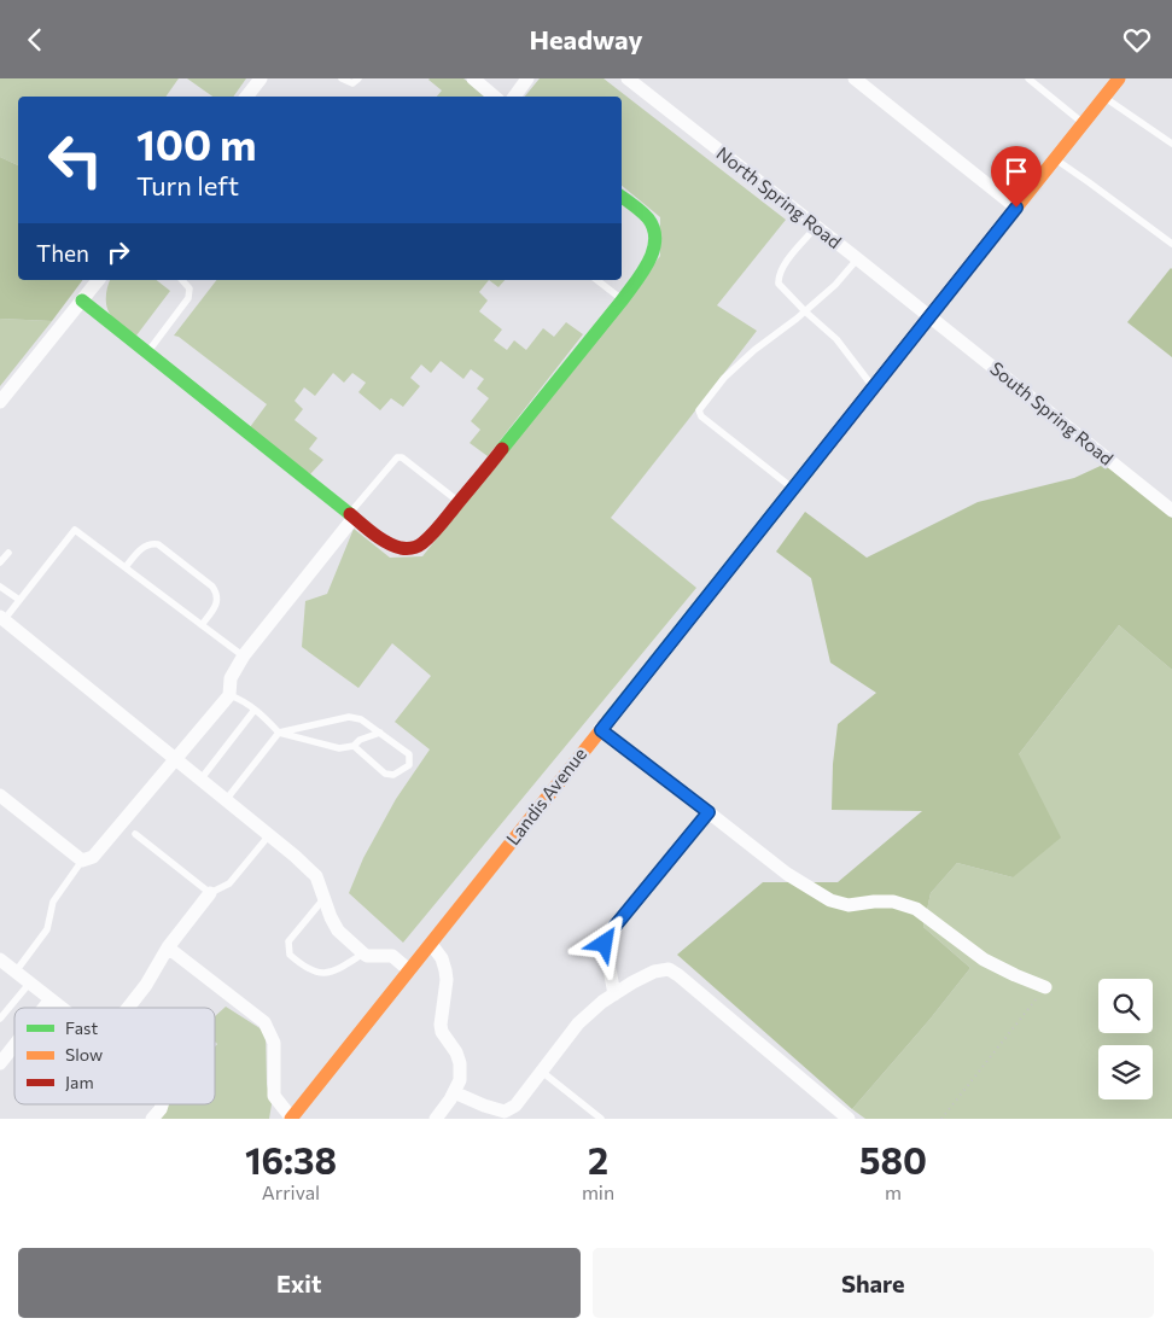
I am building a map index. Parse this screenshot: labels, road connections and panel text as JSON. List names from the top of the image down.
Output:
{
  "streets": {
    "main road": ["Landis Avenue"],
    "street": ["North Spring Road", "South Spring Road"]
  },
  "crossings": [
    ["North Spring Road", "South Spring Road"],
    ["North Spring Road", "Landis Avenue"],
    ["South Spring Road", "Landis Avenue"]
  ],
  "legend": ["Fast", "Slow", "Jam"],
  "page": {
    "header": "Headway",
    "turn": ["100 m", "Turn left"],
    "then": "Then",
    "eta": [
      "16:38",
      "Arrival",
      "2",
      "min",
      "580",
      "m"
    ],
    "buttons": ["Exit", "Share"]
  }
}
